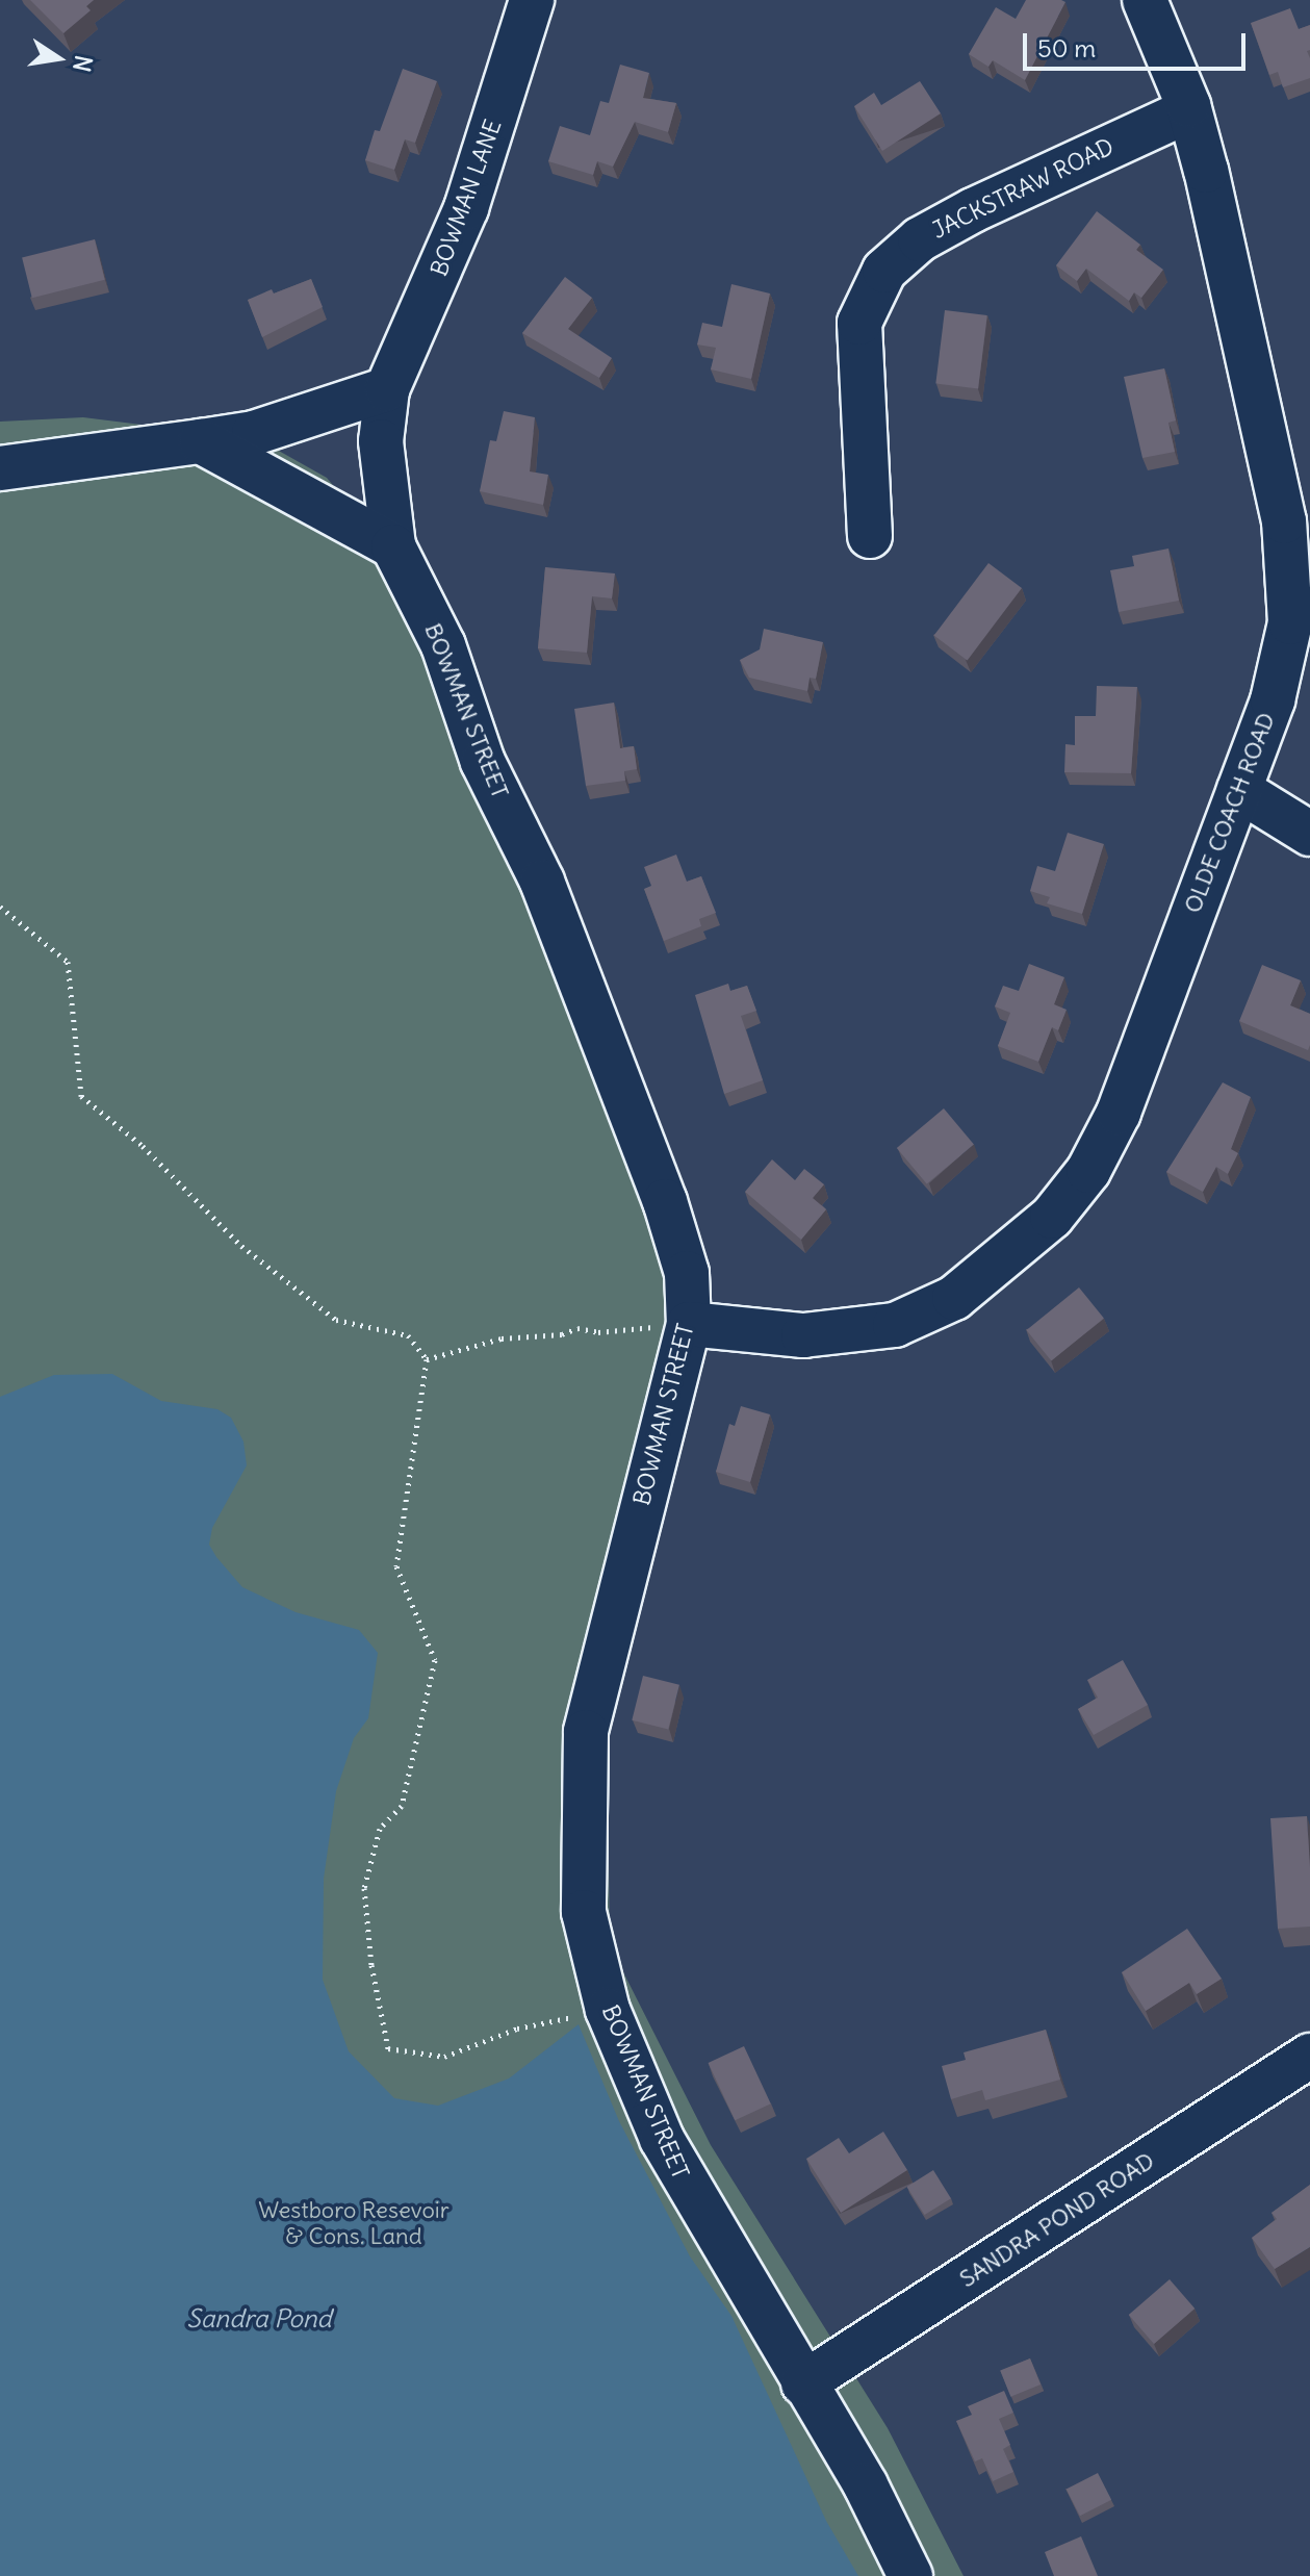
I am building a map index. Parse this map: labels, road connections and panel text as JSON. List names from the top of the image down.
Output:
{
  "streets": {
    "street": [
      "JACKSTRAW ROAD",
      "BOWMAN LANE",
      "BOWMAN STREET",
      "OLDE COACH ROAD",
      "SANDRA POND ROAD"
    ]
  },
  "crossings": [
    ["JACKSTRAW ROAD", "OLDE COACH ROAD"],
    ["BOWMAN LANE", "BOWMAN STREET"],
    ["BOWMAN STREET", "OLDE COACH ROAD"],
    ["BOWMAN STREET", "SANDRA POND ROAD"]
  ],
  "water": ["Sandra Pond"],
  "parks": ["Westboro Resevoir & Cons. Land"],
  "scale_bar": "50 m",
  "north": "right"
}
